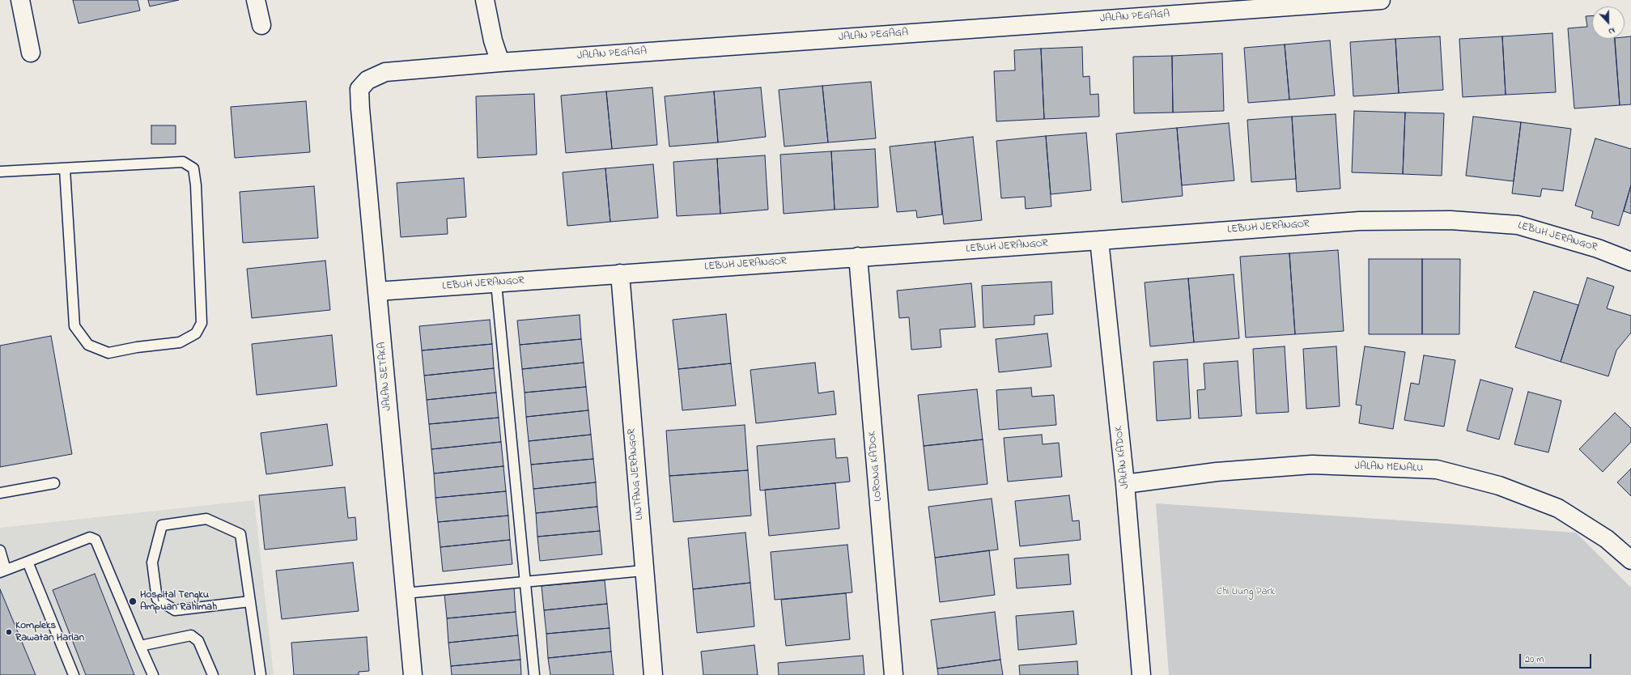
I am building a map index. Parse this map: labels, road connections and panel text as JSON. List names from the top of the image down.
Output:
{
  "streets": {
    "street": [
      "JALAN PEGAGA",
      "LEBUH JERANGOR",
      "JALAN SETAKA",
      "JALAN KADOK",
      "LORONG KADOK",
      "JALAN MENALU",
      "LINTANG JERANGOR"
    ]
  },
  "crossings": [
    ["JALAN PEGAGA", "JALAN SETAKA"],
    ["LEBUH JERANGOR", "JALAN SETAKA"],
    ["LEBUH JERANGOR", "JALAN KADOK"],
    ["LEBUH JERANGOR", "LORONG KADOK"],
    ["LEBUH JERANGOR", "LINTANG JERANGOR"],
    ["JALAN KADOK", "JALAN MENALU"]
  ],
  "parks": ["Chi Liung Park"],
  "places": ["Hospital Tengku Ampuan Rahimah", "Kompleks Rawatan Harian"],
  "scale_bar": "20 m",
  "north": "bottom"
}
